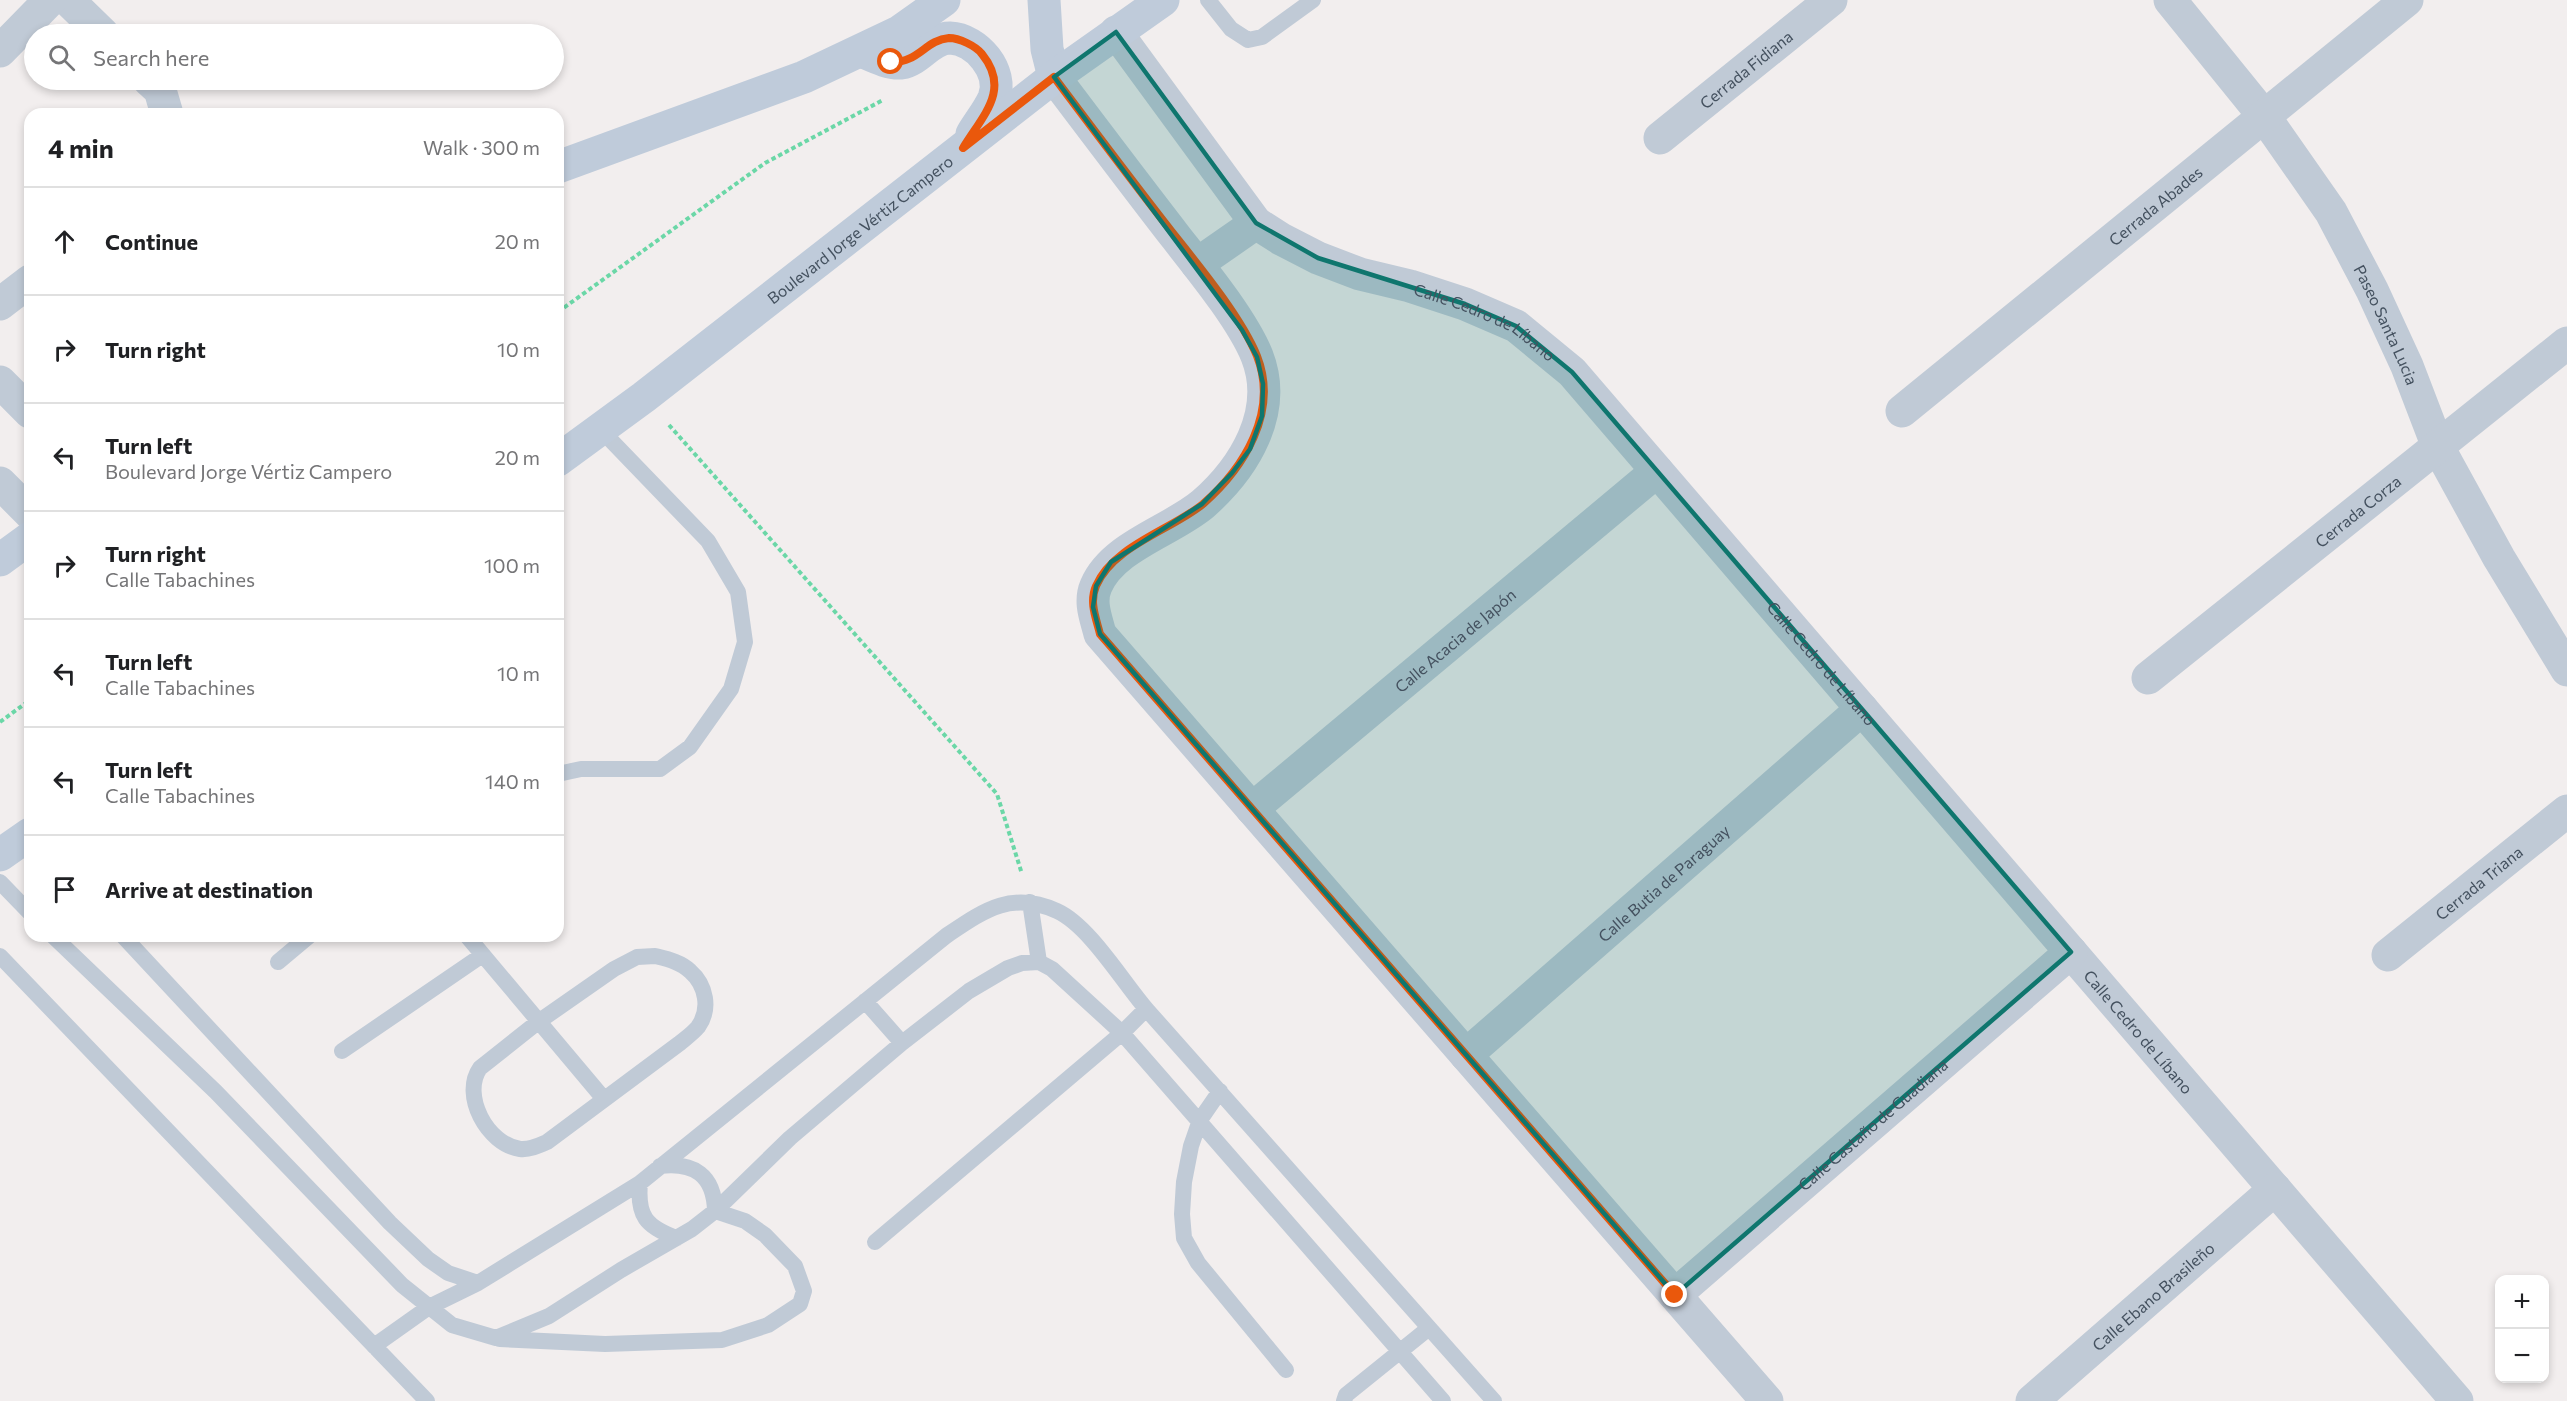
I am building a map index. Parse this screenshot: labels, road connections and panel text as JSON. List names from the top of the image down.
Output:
{
  "streets": {
    "main road": ["Boulevard Jorge Vértiz Campero"],
    "street": [
      "Cerrada Fidiana",
      "Cerrada Abades",
      "Calle Cedro de Líbano",
      "Paseo Santa Lucia",
      "Cerrada Corza",
      "Calle Acacia de Japón",
      "Calle Butia de Paraguay",
      "Cerrada Triana",
      "Calle Castaño de Guadiana",
      "Calle Ebano Brasileño"
    ]
  },
  "crossings": [
    ["Cerrada Abades", "Paseo Santa Lucia"],
    ["Boulevard Jorge Vértiz Campero", "Calle Cedro de Líbano"],
    ["Calle Cedro de Líbano", "Calle Acacia de Japón"],
    ["Calle Cedro de Líbano", "Calle Butia de Paraguay"],
    ["Calle Cedro de Líbano", "Calle Castaño de Guadiana"],
    ["Calle Cedro de Líbano", "Calle Ebano Brasileño"],
    ["Paseo Santa Lucia", "Cerrada Corza"]
  ],
  "page": {
    "search": "Search here",
    "heading": ["4 min", "Walk · 300 m"],
    "list": [
      ["Continue", "20 m"],
      ["Turn right", "10 m"],
      ["Turn left", "Boulevard Jorge Vértiz Campero", "20 m"],
      ["Turn right", "Calle Tabachines", "100 m"],
      ["Turn left", "Calle Tabachines", "10 m"],
      ["Turn left", "Calle Tabachines", "140 m"],
      "Arrive at destination"
    ],
    "map_buttons": ["+", "−"]
  }
}
